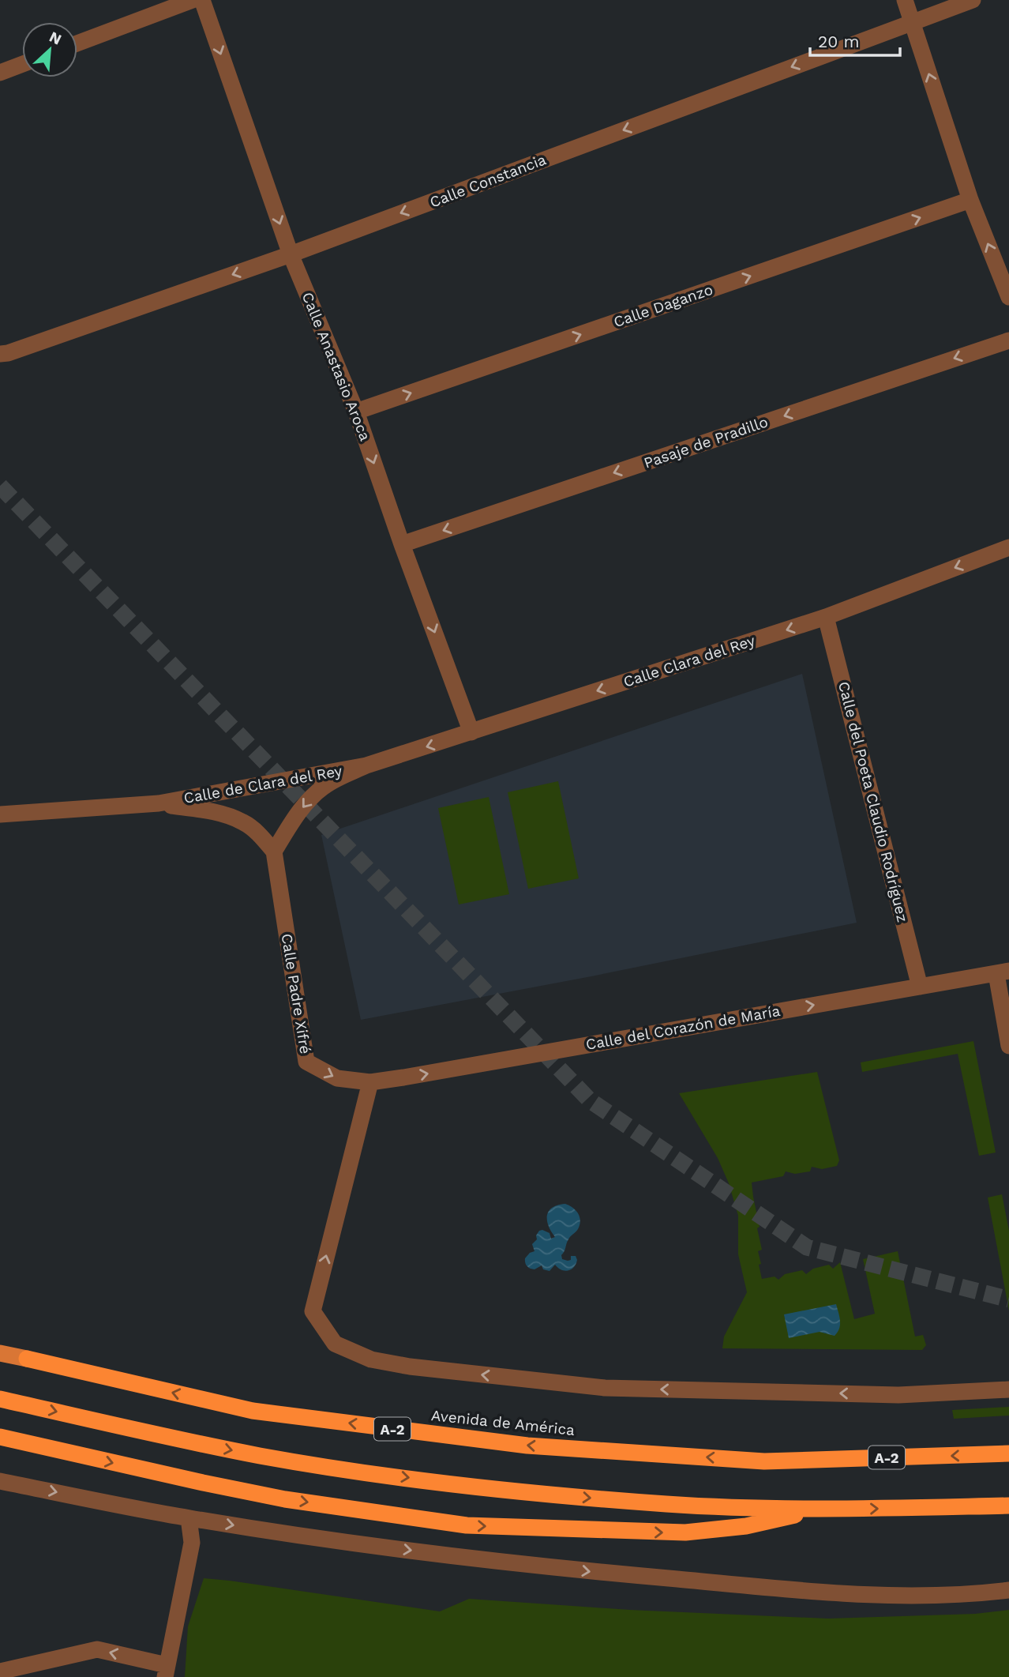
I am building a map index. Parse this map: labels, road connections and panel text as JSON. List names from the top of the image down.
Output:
{
  "streets": {
    "highway": ["Avenida de América", "A-2"],
    "street": [
      "Calle Constancia",
      "Calle Daganzo",
      "Calle Anastasio Aroca",
      "Pasaje de Pradillo",
      "Calle Clara del Rey",
      "Calle de Clara del Rey",
      "Calle del Poeta Claudio Rodríguez",
      "Calle Padre Xifré",
      "Calle del Corazón de María"
    ]
  },
  "crossings": [
    ["Calle Constancia", "Calle Anastasio Aroca"],
    ["Calle Daganzo", "Calle Anastasio Aroca"],
    ["Calle Anastasio Aroca", "Pasaje de Pradillo"],
    ["Calle Anastasio Aroca", "Calle Clara del Rey"],
    ["Calle Clara del Rey", "Calle de Clara del Rey"],
    ["Calle Clara del Rey", "Calle del Poeta Claudio Rodríguez"],
    ["Calle de Clara del Rey", "Calle Padre Xifré"],
    ["Calle del Poeta Claudio Rodríguez", "Calle del Corazón de María"],
    ["Calle Padre Xifré", "Calle del Corazón de María"]
  ],
  "one_way": [
    "Calle Constancia",
    "Calle Daganzo",
    "Calle Anastasio Aroca",
    "Pasaje de Pradillo",
    "Calle Clara del Rey",
    "Calle Padre Xifré",
    "Calle del Corazón de María",
    "Avenida de América"
  ],
  "scale_bar": "20 m",
  "north": "top right"
}
